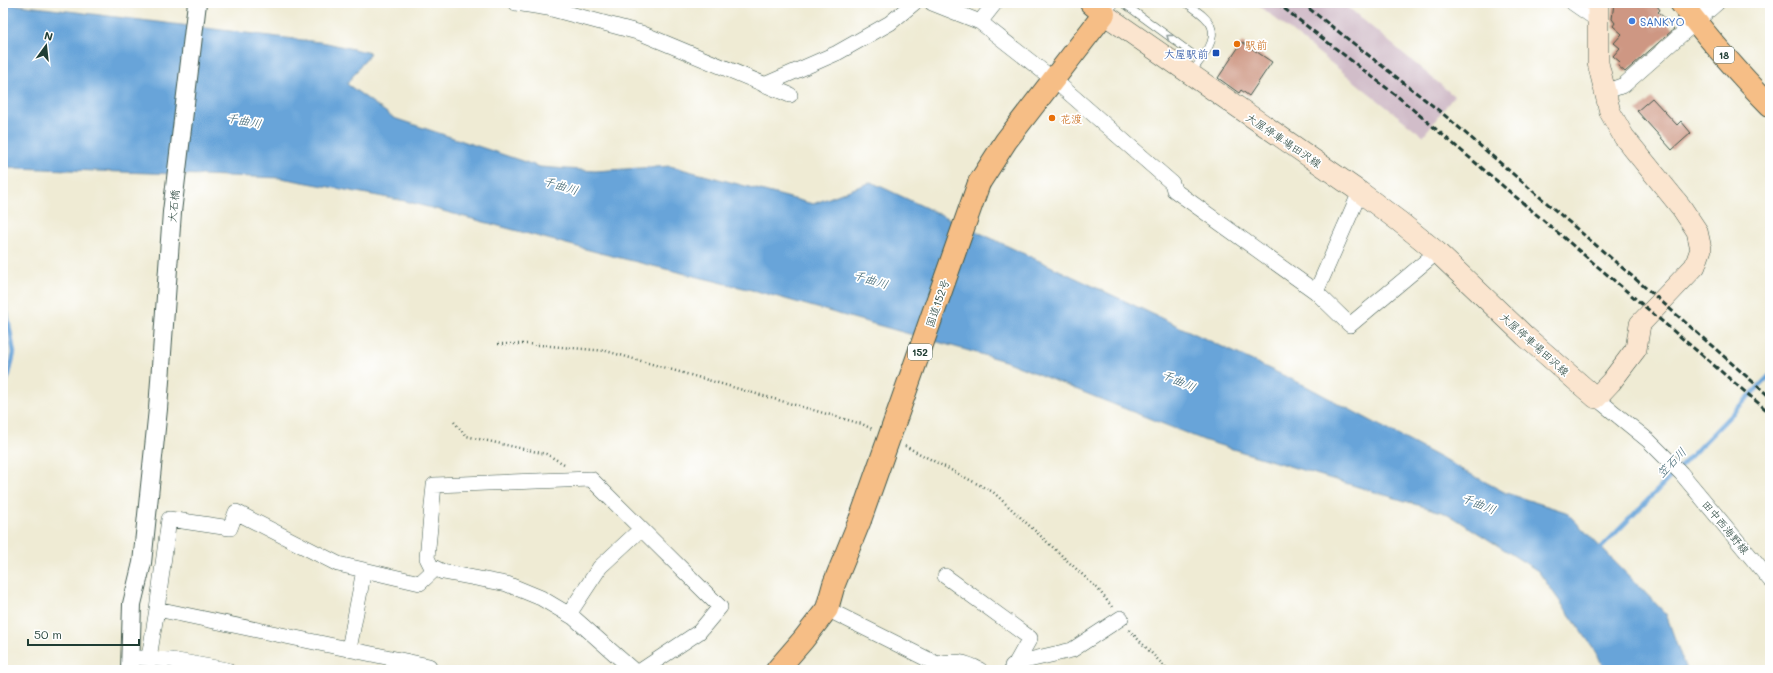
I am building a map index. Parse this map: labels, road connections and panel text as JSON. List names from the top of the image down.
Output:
{
  "streets": {
    "highway": ["18", "国道152号", "152"],
    "main road": ["大屋停車場田沢線"],
    "street": ["大石橋", "田中西海野線"]
  },
  "crossings": [
    ["大屋停車場田沢線", "国道152号"],
    ["大屋停車場田沢線", "田中西海野線"]
  ],
  "water": ["千曲川", "笠石川"],
  "places": {
    "other": ["SANKYO", "駅前", "花渡"],
    "transit": ["大屋駅前"]
  },
  "scale_bar": "50 m",
  "north": "top"
}
